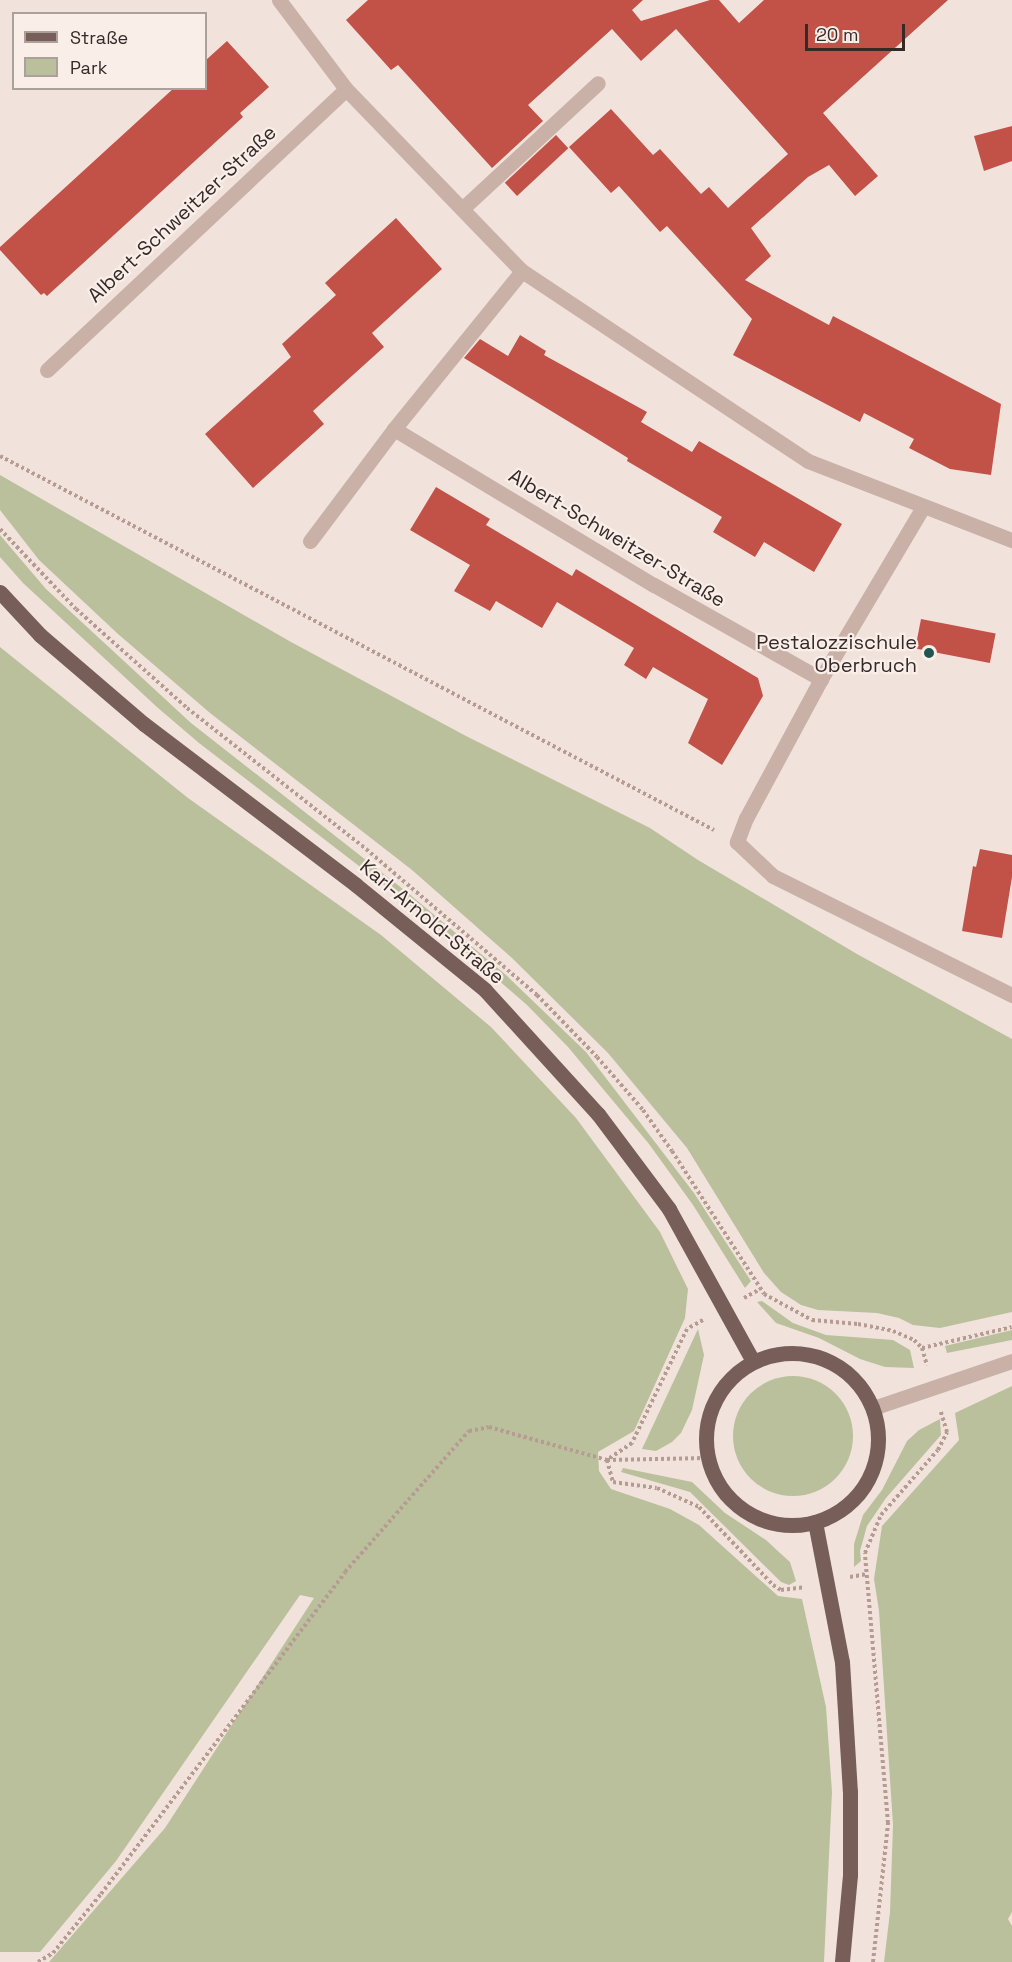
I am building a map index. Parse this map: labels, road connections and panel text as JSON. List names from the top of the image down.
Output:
{
  "streets": {
    "main road": ["Karl-Arnold-Straße"],
    "street": ["Albert-Schweitzer-Straße"]
  },
  "places": ["Pestalozzischule Oberbruch"],
  "legend": ["Straße", "Park"],
  "scale_bar": "20 m"
}
